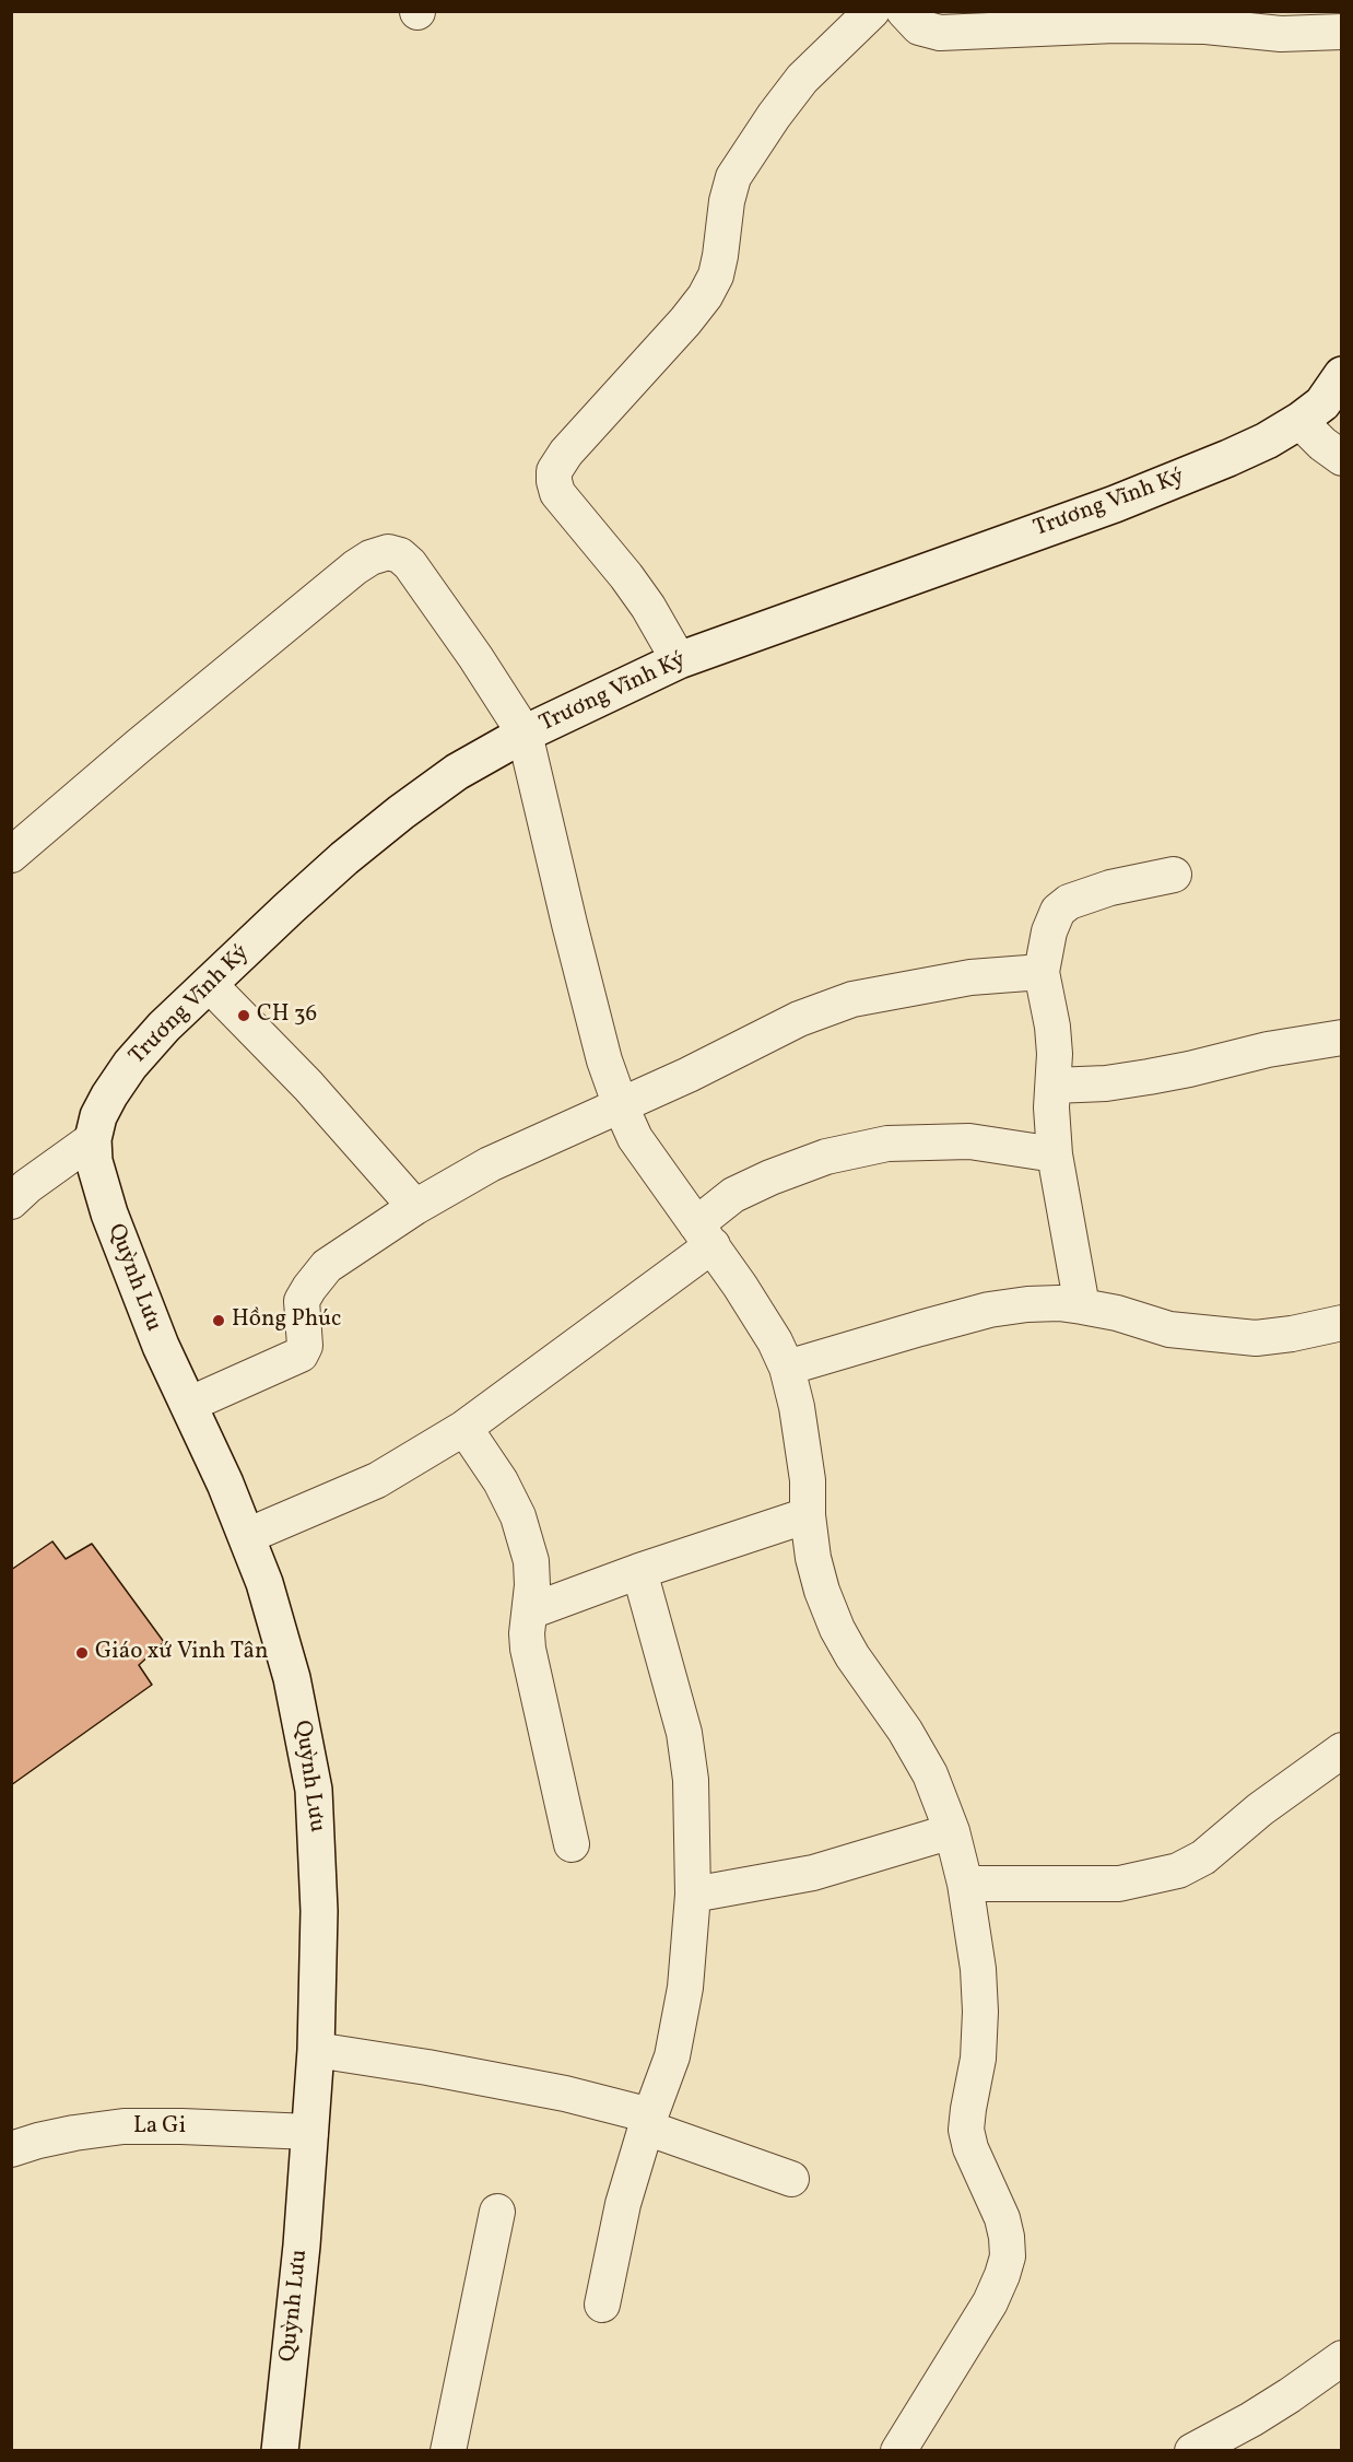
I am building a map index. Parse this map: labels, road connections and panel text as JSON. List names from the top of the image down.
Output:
{
  "streets": {
    "main road": ["Trương Vĩnh Ký", "Quỳnh Lưu"],
    "street": ["La Gi"]
  },
  "crossings": [
    ["Trương Vĩnh Ký", "Quỳnh Lưu"],
    ["Quỳnh Lưu", "La Gi"]
  ],
  "places": ["CH 36", "Hồng Phúc", "Giáo xứ Vinh Tân"]
}
